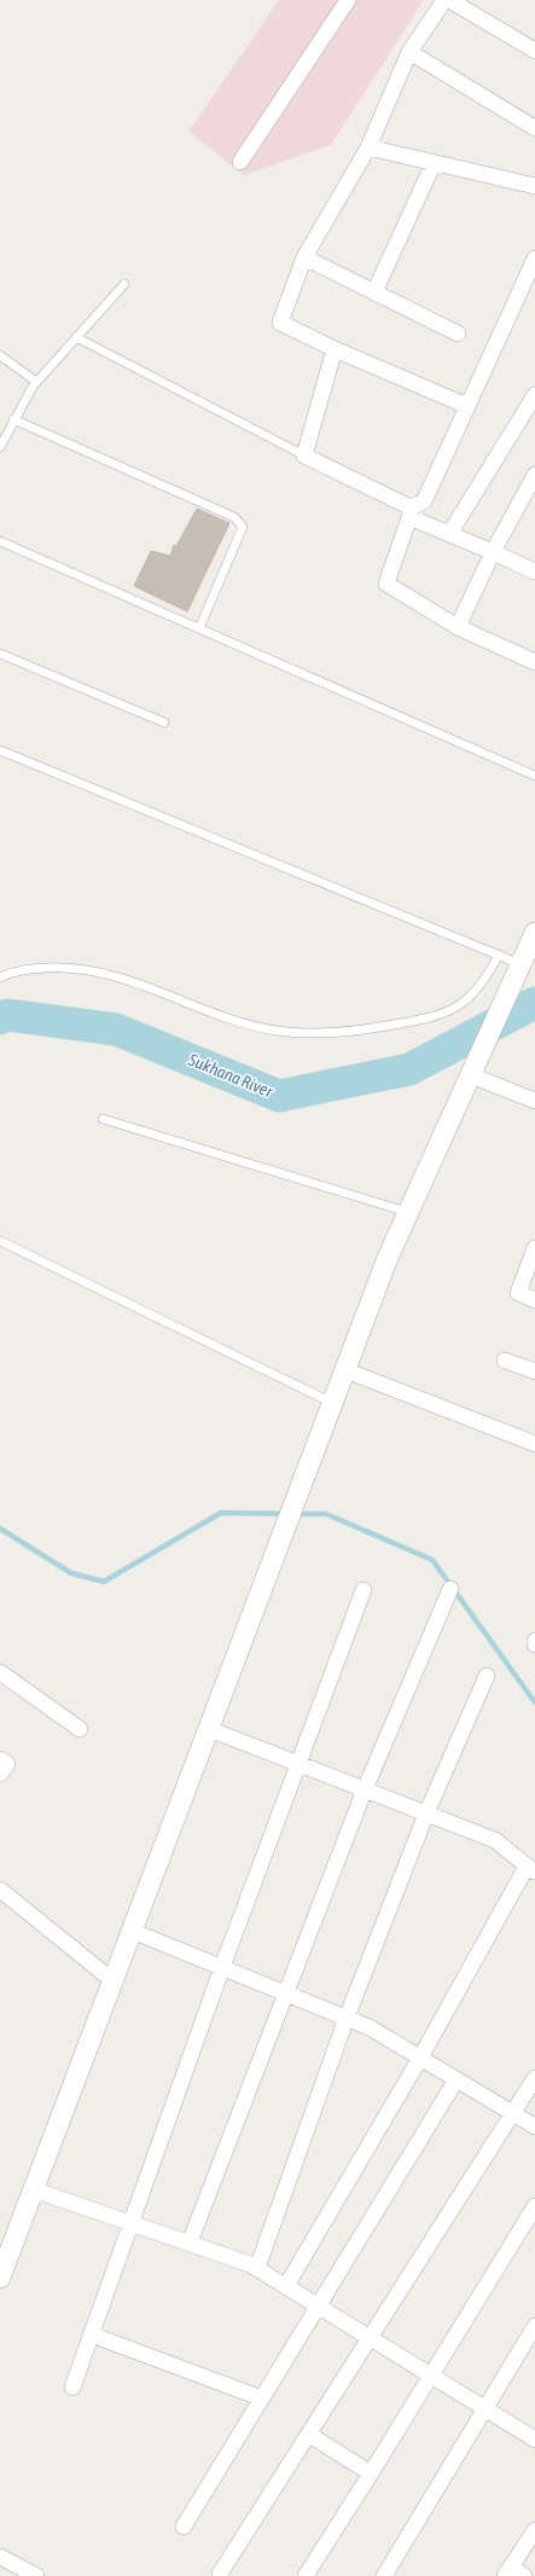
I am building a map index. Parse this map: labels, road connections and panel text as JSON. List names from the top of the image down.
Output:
{
  "water": ["Sukhana River"]
}
